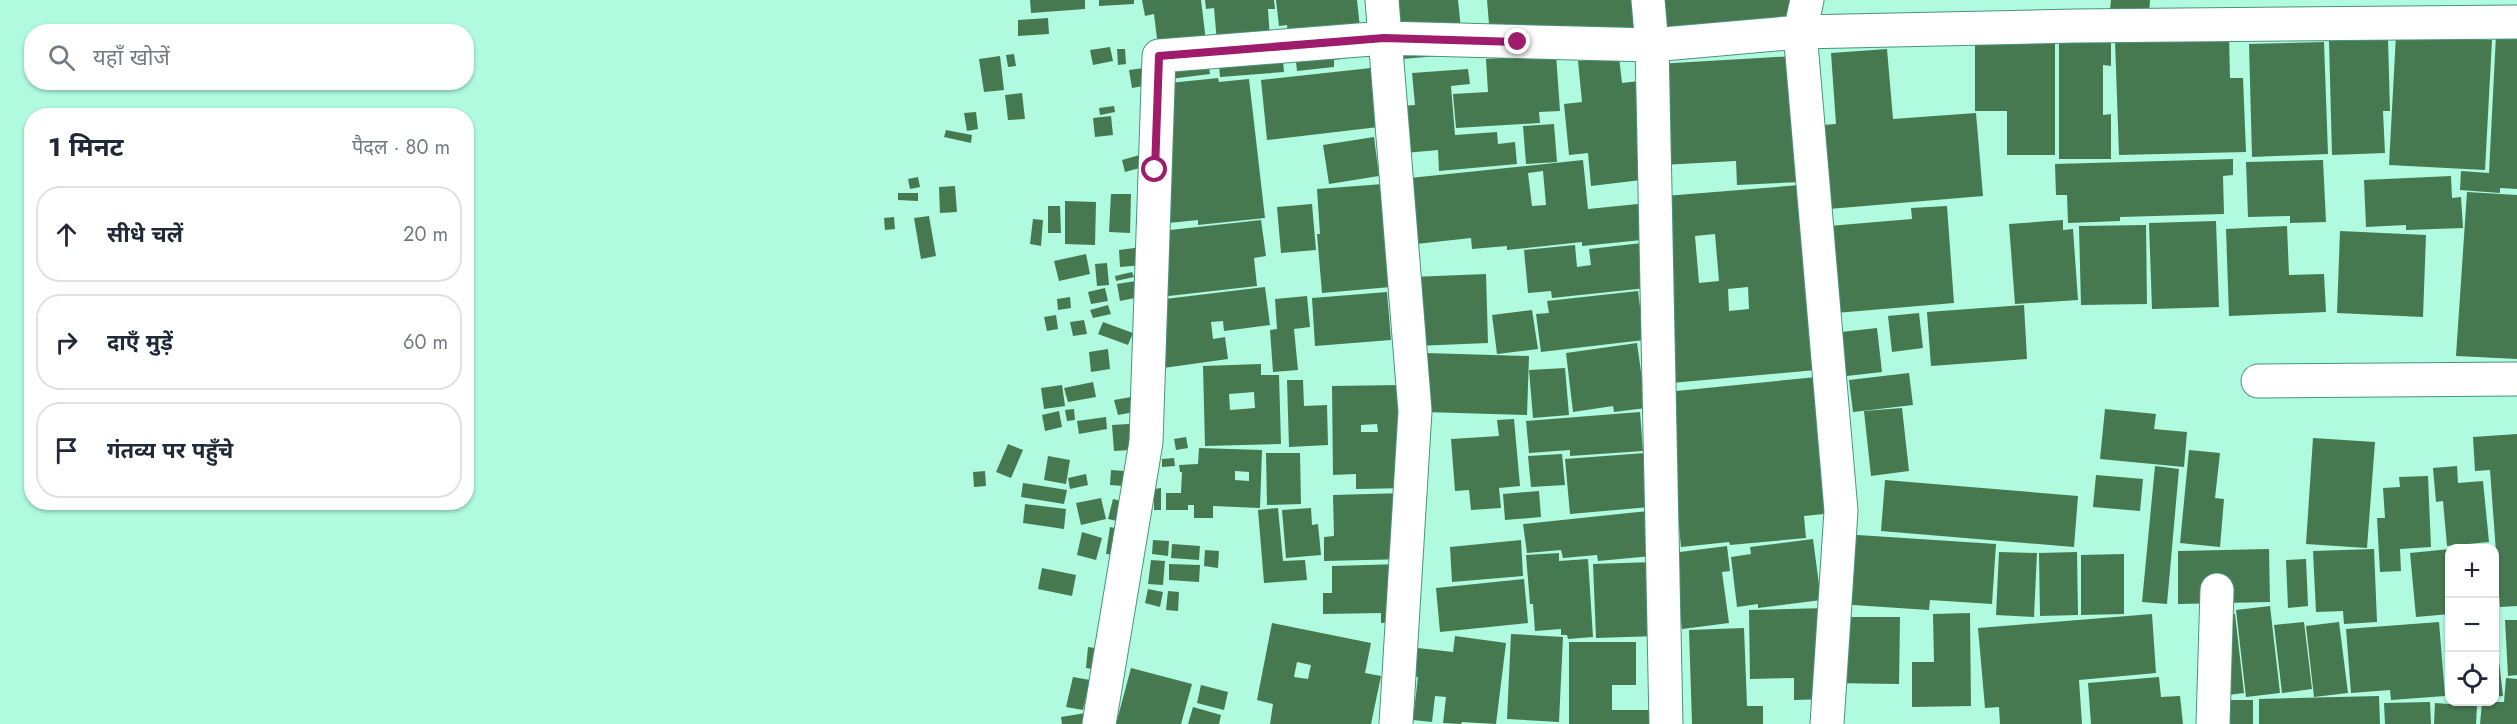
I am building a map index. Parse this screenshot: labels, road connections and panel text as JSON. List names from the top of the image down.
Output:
{
  "page": {
    "search": "यहाँ खोजें",
    "heading": ["1 मिनट", "पैदल · 80 m"],
    "list": [
      ["सीधे चलें", "20 m"],
      ["दाएँ मुड़ें", "60 m"],
      "गंतव्य पर पहुँचे"
    ],
    "map_buttons": ["+", "−"]
  }
}
